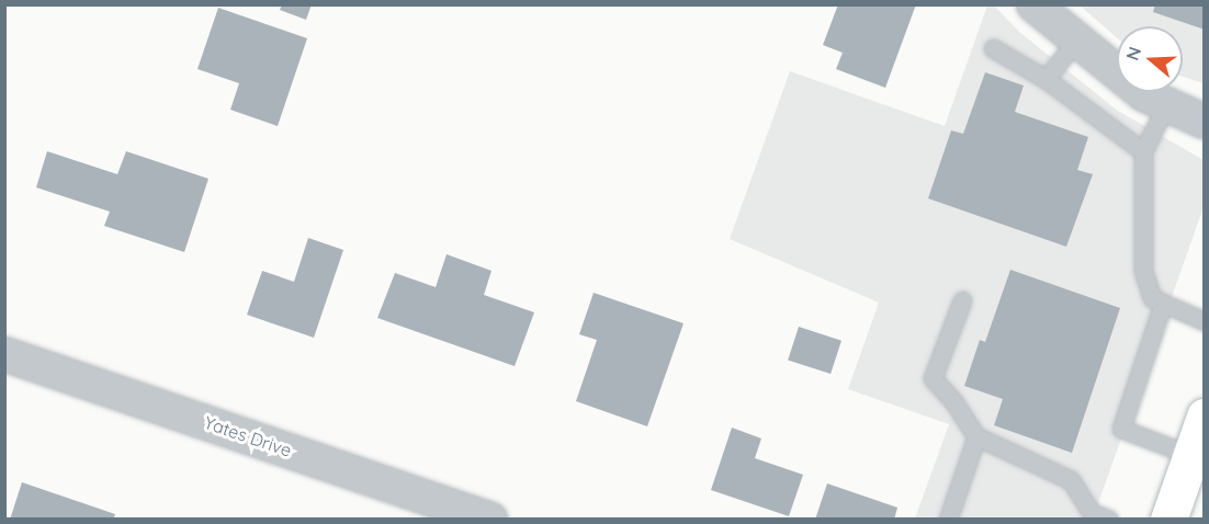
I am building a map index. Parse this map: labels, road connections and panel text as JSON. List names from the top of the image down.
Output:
{
  "streets": {
    "street": ["Yates Drive"]
  },
  "north": "left"
}
